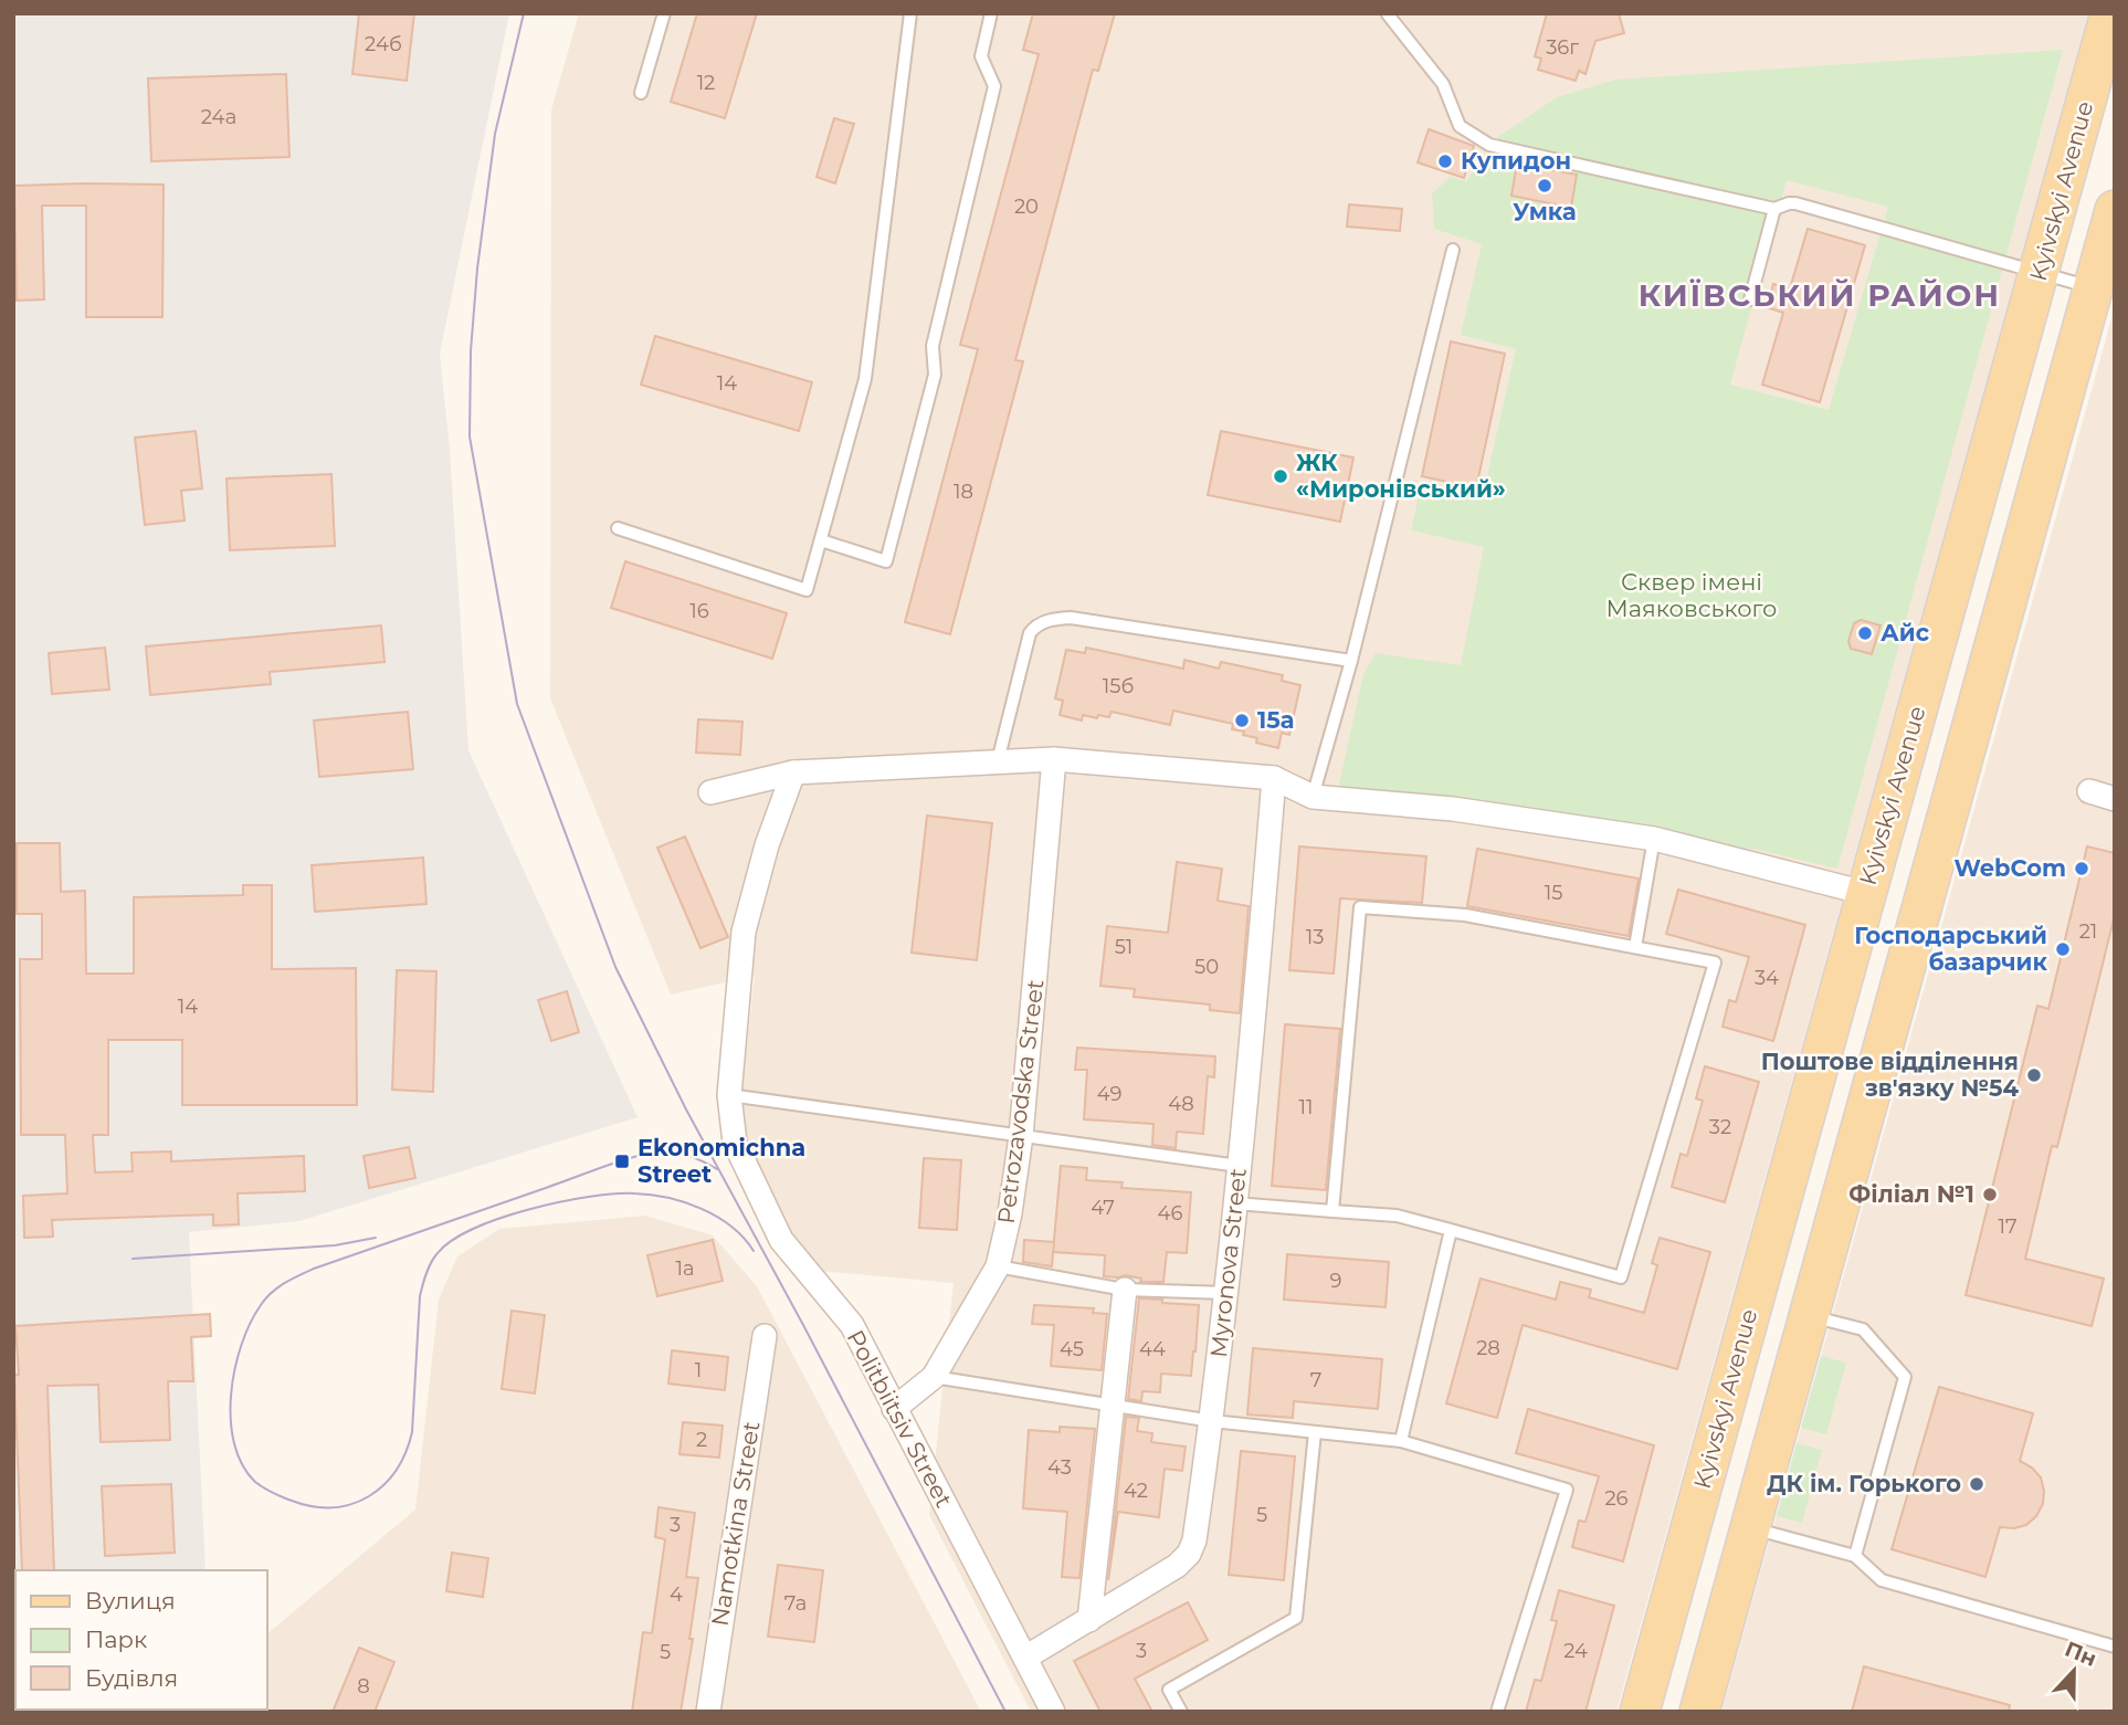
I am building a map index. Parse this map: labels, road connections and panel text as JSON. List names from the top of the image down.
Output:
{
  "streets": {
    "main road": ["Kyivskyi Avenue"],
    "street": [
      "Petrozavodska Street",
      "Myronova Street",
      "Politbiitsiv Street",
      "Namotkina Street"
    ]
  },
  "crossings": [
    ["Petrozavodska Street", "Politbiitsiv Street"],
    ["Myronova Street", "Politbiitsiv Street"]
  ],
  "districts": ["КИЇВСЬКИЙ РАЙОН"],
  "parks": ["Сквер імені Маяковського"],
  "places": {
    "other": [
      "Купидон",
      "Умка",
      "ЖК «Миронівський»",
      "Айс",
      "15а",
      "WebCom",
      "Господарський базарчик",
      "Поштове відділення зв'язку №54",
      "Філіал №1",
      "ДК ім. Горького"
    ],
    "transit": ["Ekonomichna Street"]
  },
  "house_numbers": [
    "24б",
    "36г",
    "12",
    "24а",
    "20",
    "14",
    "18",
    "16",
    "15б",
    "15",
    "21",
    "13",
    "51",
    "50",
    "34",
    "14",
    "49",
    "48",
    "11",
    "32",
    "47",
    "46",
    "17",
    "1а",
    "9",
    "28",
    "45",
    "44",
    "1",
    "7",
    "2",
    "43",
    "42",
    "26",
    "5",
    "3",
    "4",
    "7а",
    "3",
    "24",
    "5",
    "8"
  ],
  "legend": ["Вулиця", "Парк", "Будівля"],
  "north": "top"
}
